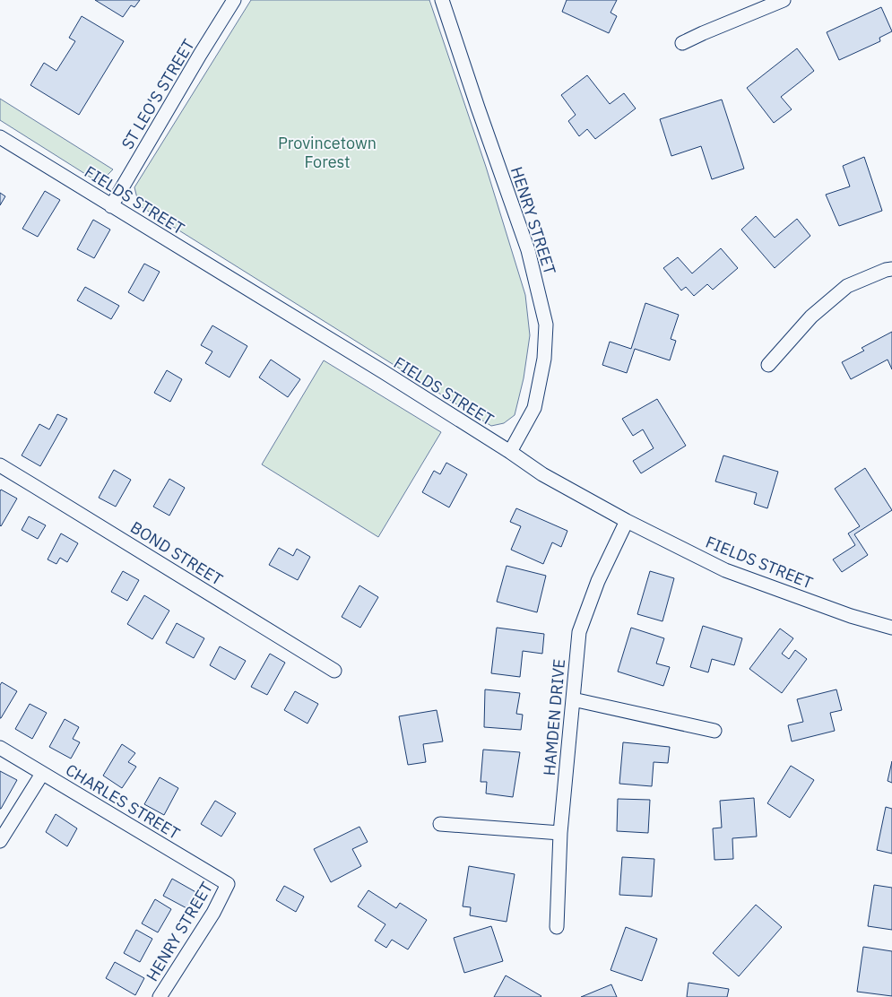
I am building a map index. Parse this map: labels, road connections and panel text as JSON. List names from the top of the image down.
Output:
{
  "streets": {
    "street": [
      "ST LEO'S STREET",
      "FIELDS STREET",
      "HENRY STREET",
      "BOND STREET",
      "HAMDEN DRIVE",
      "CHARLES STREET"
    ]
  },
  "crossings": [
    ["ST LEO'S STREET", "FIELDS STREET"],
    ["FIELDS STREET", "HENRY STREET"],
    ["FIELDS STREET", "HAMDEN DRIVE"],
    ["HENRY STREET", "CHARLES STREET"]
  ],
  "parks": ["Provincetown Forest"]
}
